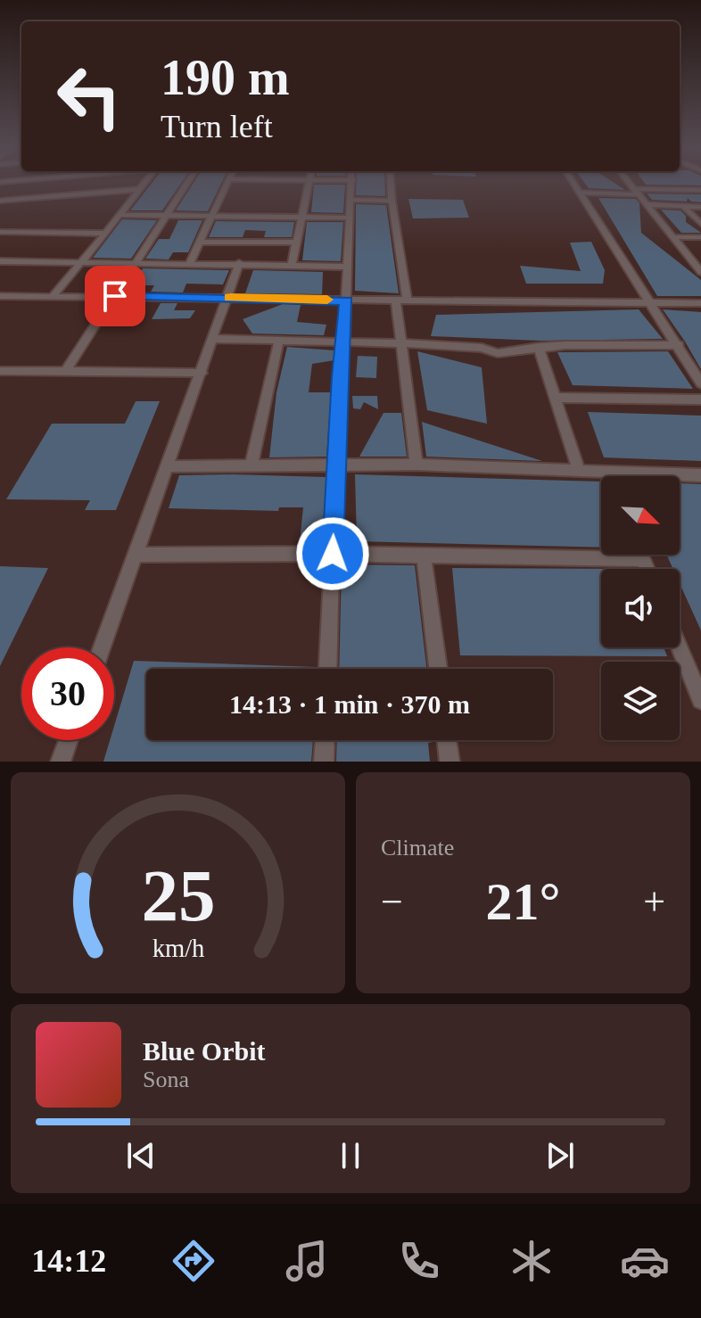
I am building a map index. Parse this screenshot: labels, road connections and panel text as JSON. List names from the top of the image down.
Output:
{
  "north": "bottom right",
  "page": {
    "turn": ["190 m", "Turn left"],
    "limit": "30",
    "trip": "14:13 · 1 min · 370 m",
    "tile": "Climate",
    "heat": ["−", "21°", "+"],
    "song": ["Blue Orbit", "Sona"],
    "tabs": "14:12",
    "gauge": ["25", "km/h"]
  }
}
